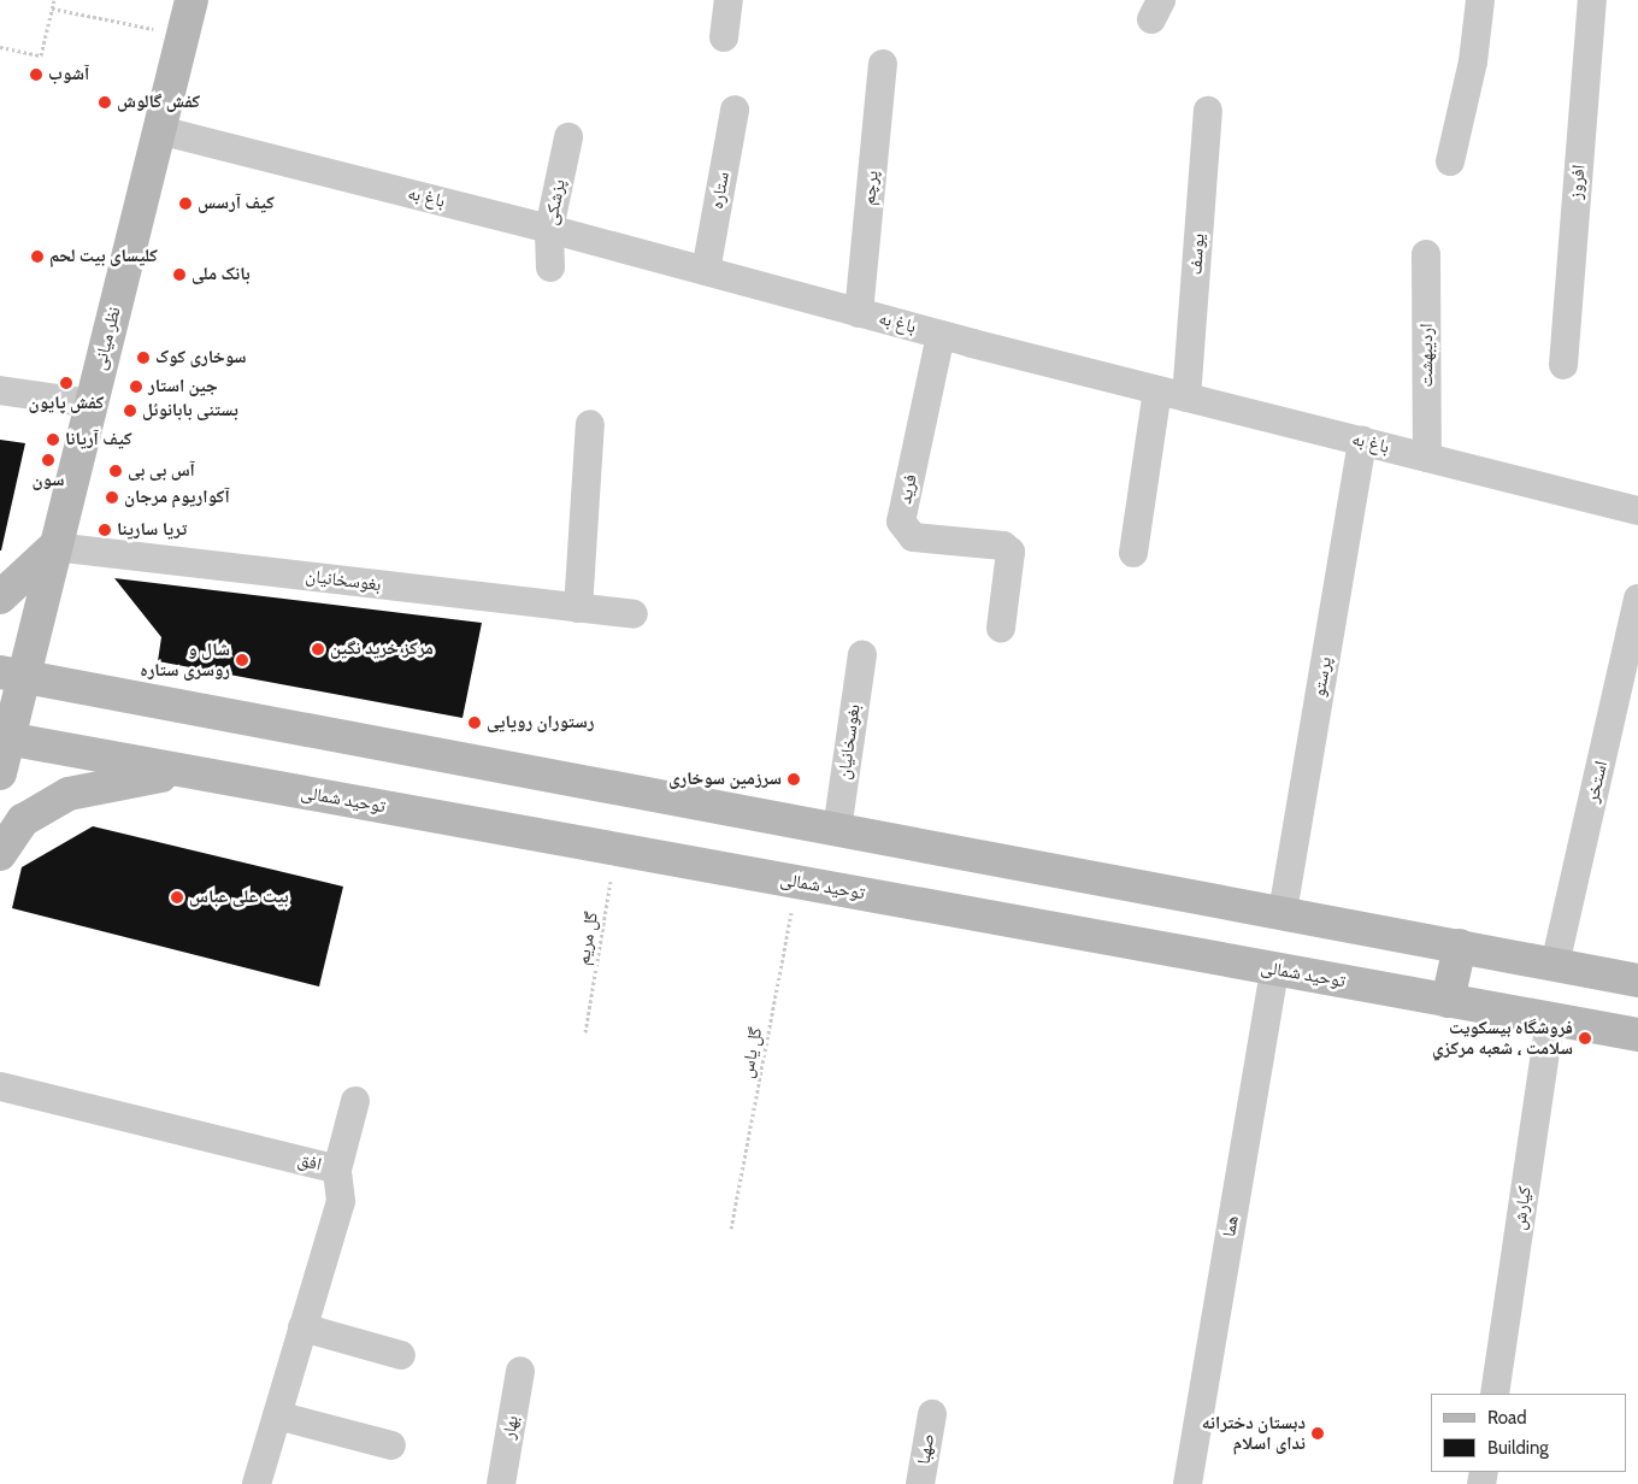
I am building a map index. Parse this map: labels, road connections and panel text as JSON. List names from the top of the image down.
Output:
{
  "streets": {
    "main road": ["نظر میانی", "توحید شمالی"],
    "street": [
      "افروز",
      "پرچم",
      "ستاره",
      "باغ به",
      "پزشکی",
      "یوسف",
      "اردیبهشت",
      "فرید",
      "بغوسخانیان",
      "پرستو",
      "استخر",
      "افق",
      "کیارش",
      "هما",
      "بهار",
      "صهبا"
    ],
    "path": ["گل مریم", "گل یاس"]
  },
  "crossings": [
    ["پرچم", "باغ به"],
    ["ستاره", "باغ به"],
    ["باغ به", "پزشکی"],
    ["باغ به", "یوسف"],
    ["باغ به", "نظر میانی"],
    ["باغ به", "اردیبهشت"],
    ["باغ به", "فرید"],
    ["باغ به", "پرستو"],
    ["نظر میانی", "بغوسخانیان"],
    ["نظر میانی", "توحید شمالی"],
    ["توحید شمالی", "گل مریم"],
    ["توحید شمالی", "گل یاس"],
    ["توحید شمالی", "کیارش"],
    ["توحید شمالی", "هما"]
  ],
  "places": [
    "آشوب",
    "کفش گالوش",
    "کیف آرسس",
    "کلیسای بیت لحم",
    "بانک ملی",
    "سوخاری کوک",
    "کفش پایون",
    "جین استار",
    "بستنی بابانوئل",
    "کیف آریانا",
    "سون",
    "آس بی بی",
    "آکواریوم مرجان",
    "تریا سارینا",
    "مرکز خرید نگین",
    "شال و روسری ستاره",
    "رستوران رویایی",
    "سرزمین سوخاری",
    "بیت علی عباس",
    "فروشگاه بيسكويت سلامت ، شعبه مركزي",
    "دبستان دخترانه ندای اسلام"
  ],
  "legend": ["Road", "Building"]
}
